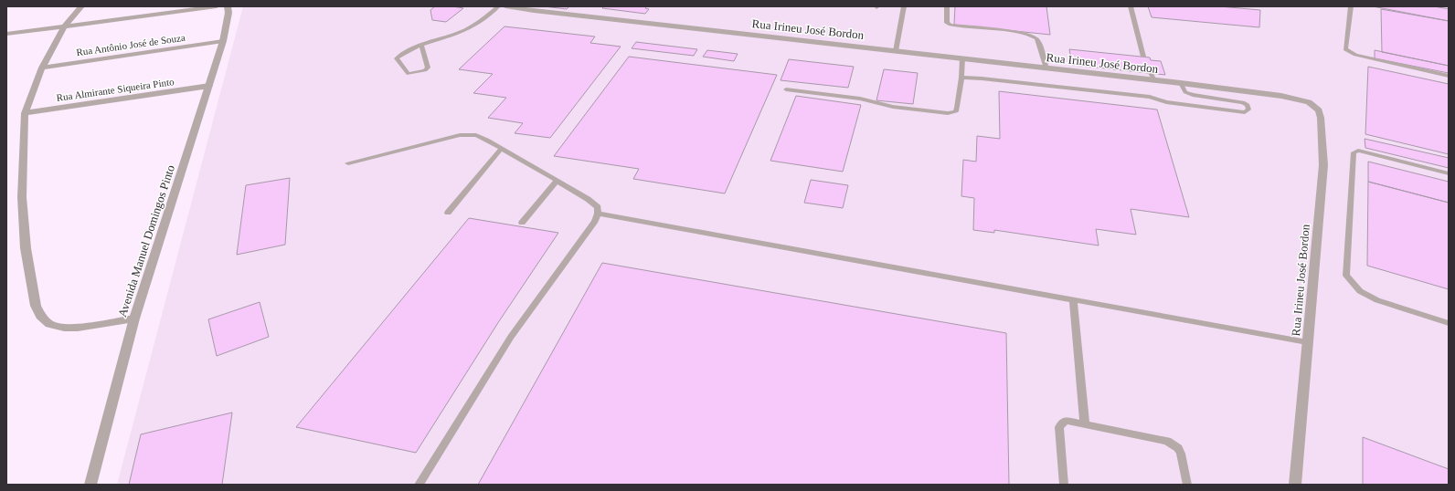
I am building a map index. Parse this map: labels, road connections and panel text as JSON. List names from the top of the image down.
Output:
{
  "streets": {
    "street": [
      "Rua Irineu José Bordon",
      "Rua Antônio José de Souza",
      "Rua Almirante Siqueira Pinto",
      "Avenida Manuel Domingos Pinto"
    ]
  },
  "crossings": [
    ["Rua Antônio José de Souza", "Avenida Manuel Domingos Pinto"],
    ["Rua Almirante Siqueira Pinto", "Avenida Manuel Domingos Pinto"]
  ]
}
